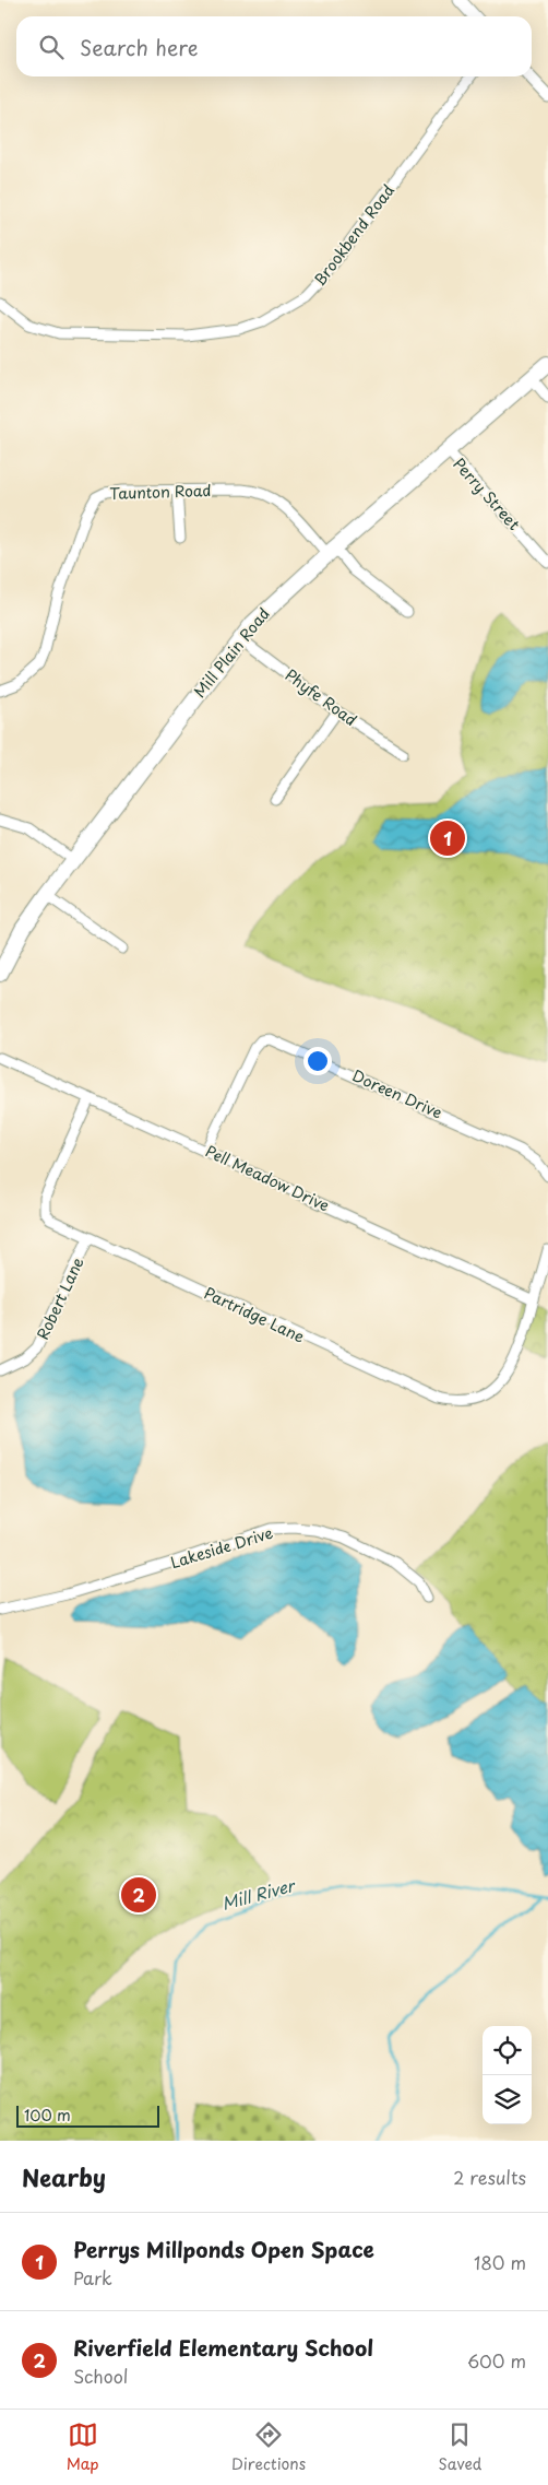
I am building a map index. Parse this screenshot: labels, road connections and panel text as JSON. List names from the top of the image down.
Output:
{
  "streets": {
    "main road": ["Mill Plain Road"],
    "street": [
      "Brookbend Road",
      "Taunton Road",
      "Perry Street",
      "Phyfe Road",
      "Doreen Drive",
      "Pell Meadow Drive",
      "Robert Lane",
      "Partridge Lane",
      "Lakeside Drive"
    ]
  },
  "crossings": [
    ["Taunton Road", "Mill Plain Road"],
    ["Perry Street", "Mill Plain Road"],
    ["Mill Plain Road", "Phyfe Road"],
    ["Doreen Drive", "Pell Meadow Drive"],
    ["Pell Meadow Drive", "Partridge Lane"],
    ["Robert Lane", "Partridge Lane"]
  ],
  "water": ["Mill River"],
  "scale_bar": "100 m",
  "page": {
    "search": "Search here",
    "pins": ["1", "2"],
    "scale": "100 m",
    "heading": ["Nearby", "2 results"],
    "list": [
      {
        "mark": "1",
        "name": "Perrys Millponds Open Space",
        "note": "Park",
        "value": "180 m"
      },
      {
        "mark": "2",
        "name": "Riverfield Elementary School",
        "note": "School",
        "value": "600 m"
      }
    ],
    "nav": ["Map", "Directions", "Saved"]
  }
}
